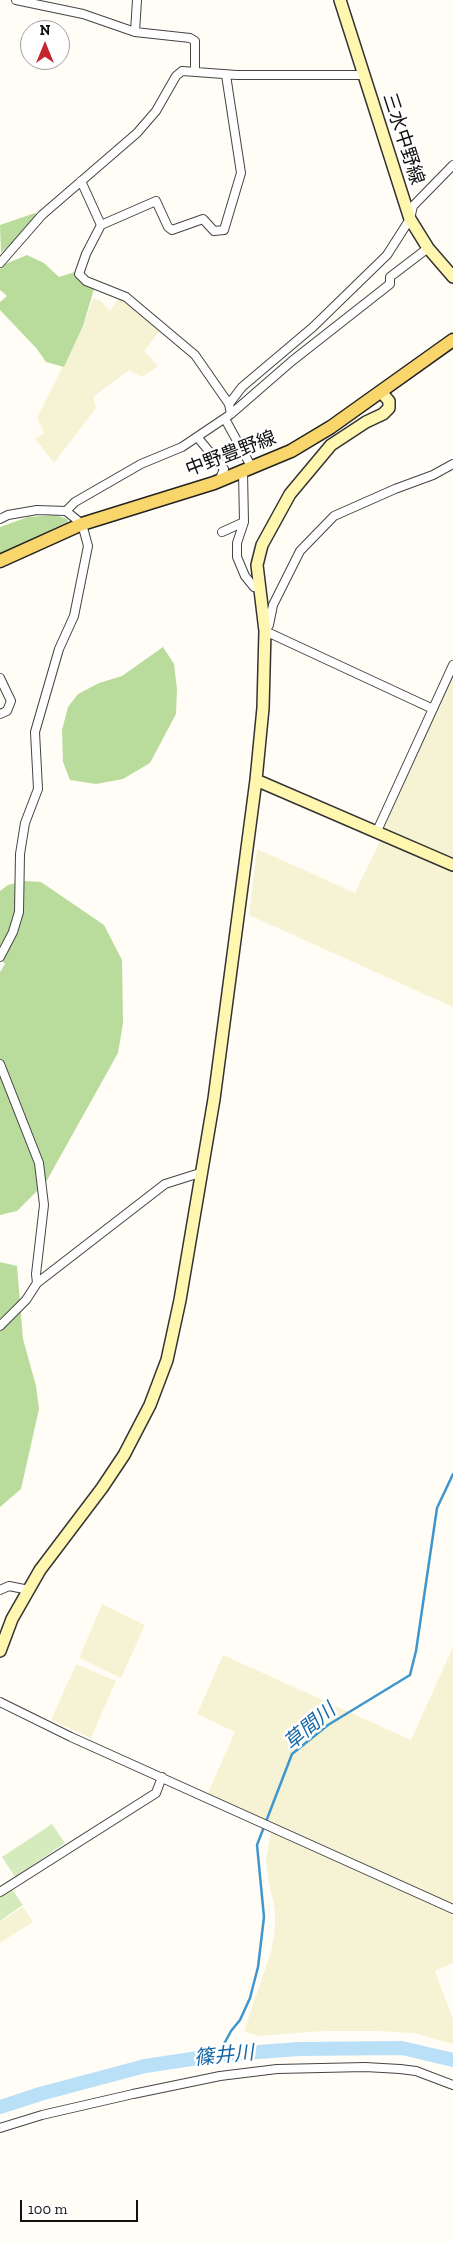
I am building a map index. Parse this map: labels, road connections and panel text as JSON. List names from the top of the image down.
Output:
{
  "streets": {
    "main road": ["中野豊野線"],
    "street": ["三水中野線"]
  },
  "water": ["草間川", "篠井川"],
  "scale_bar": "100 m",
  "north": "top"
}
